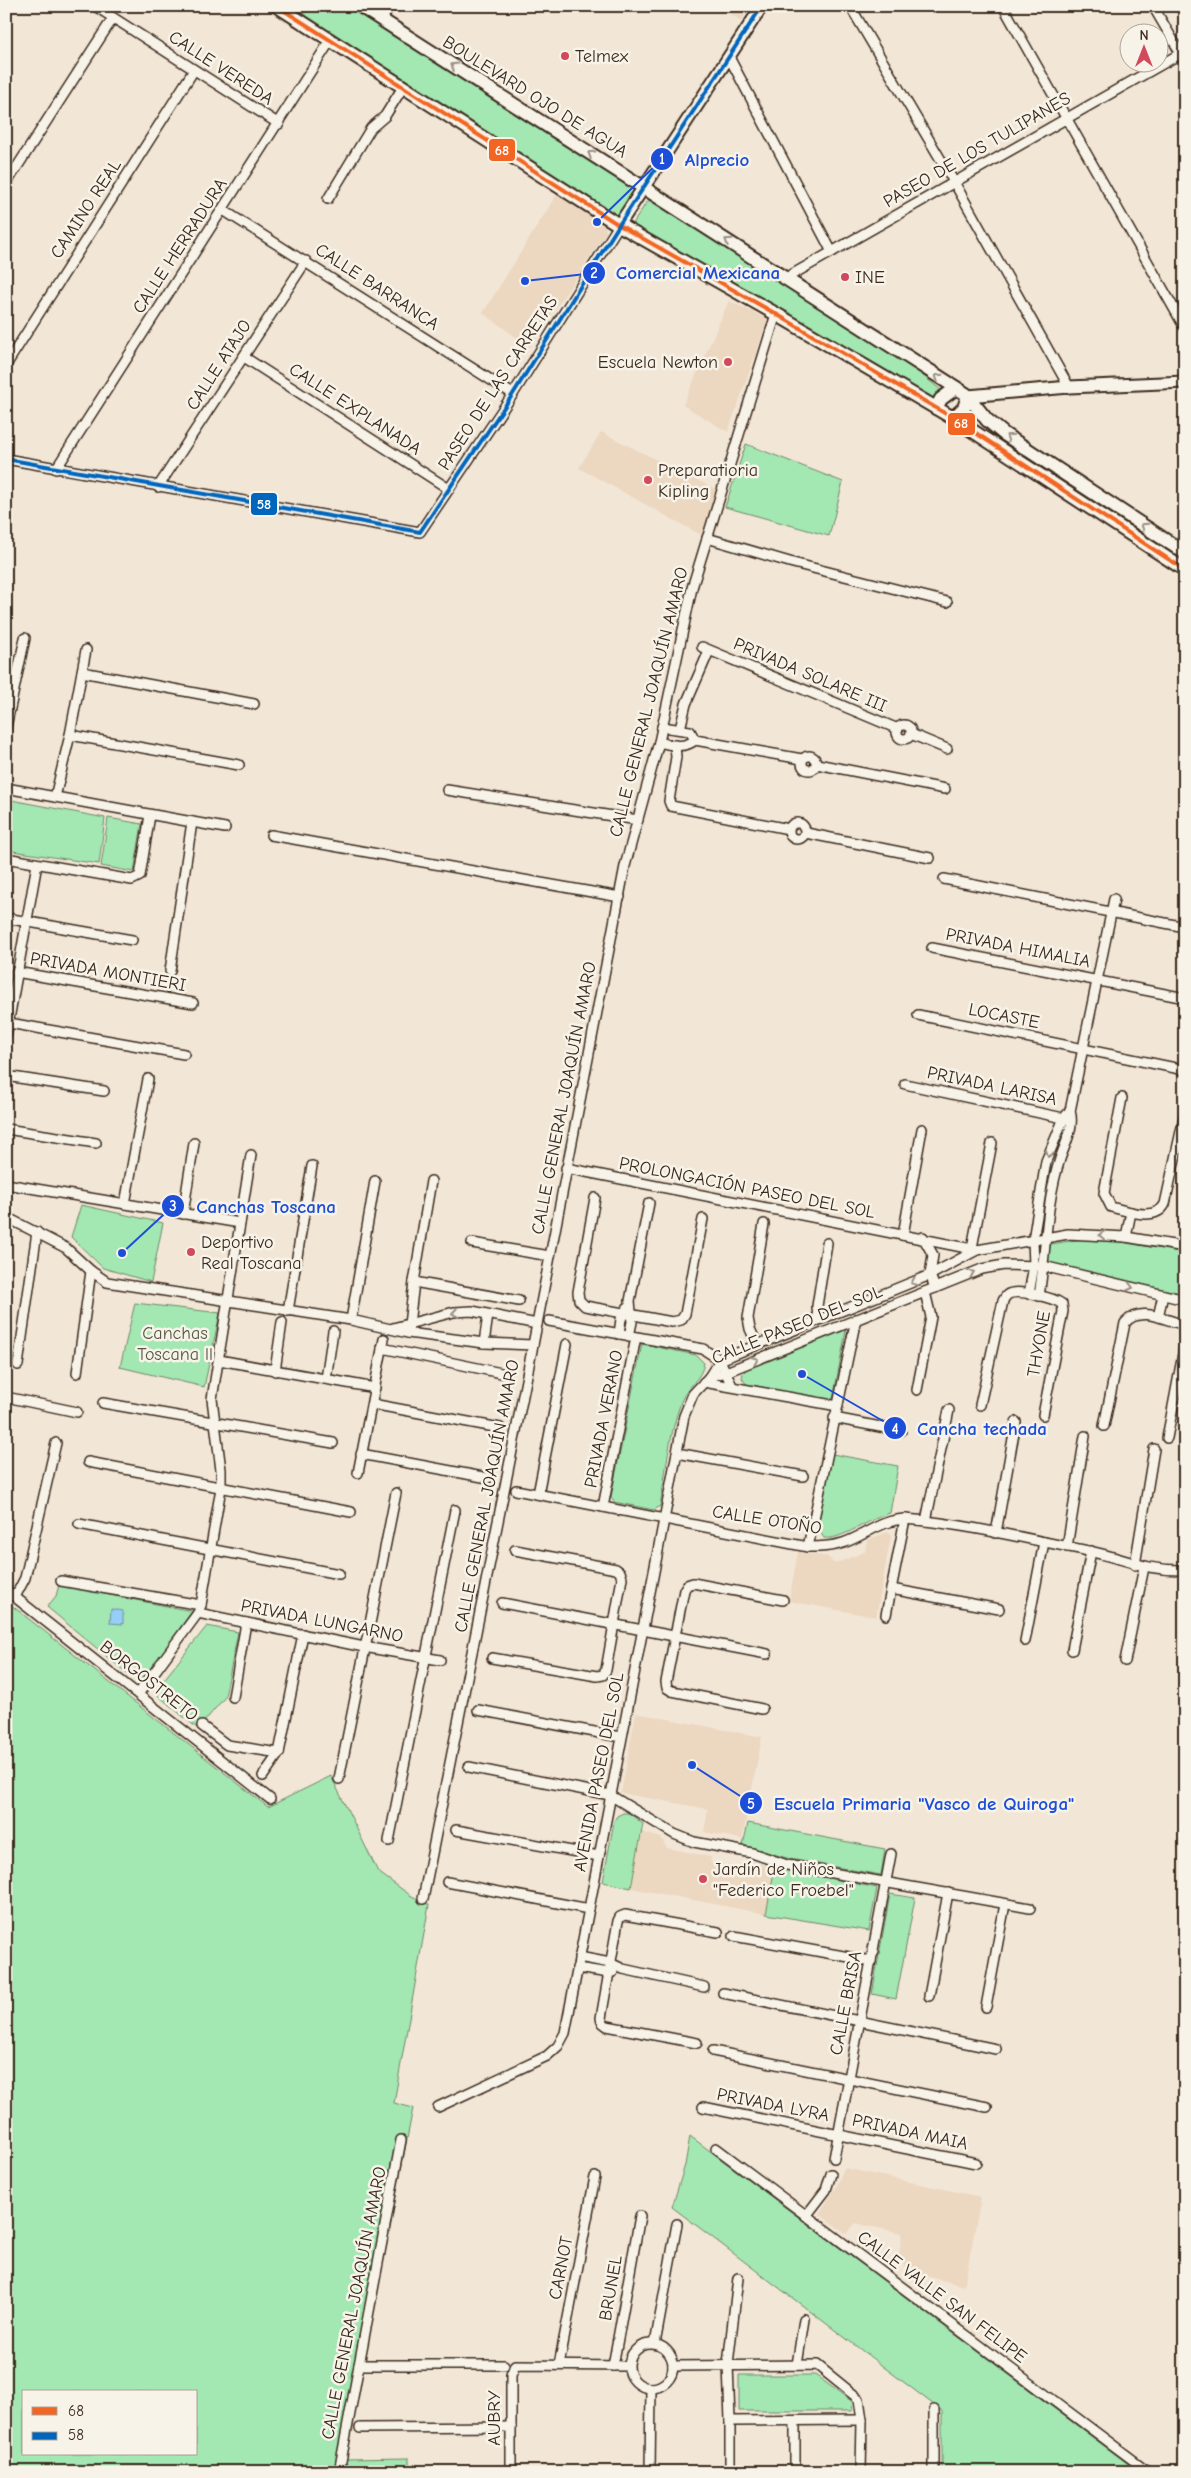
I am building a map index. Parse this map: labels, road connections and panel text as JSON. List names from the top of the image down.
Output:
{
  "streets": {
    "main road": ["BOULEVARD OJO DE AGUA"],
    "street": [
      "CALLE VEREDA",
      "PASEO DE LOS TULIPANES",
      "CAMINO REAL",
      "CALLE HERRADURA",
      "CALLE BARRANCA",
      "CALLE ATAJO",
      "PASEO DE LAS CARRETAS",
      "CALLE EXPLANADA",
      "PRIVADA SOLARE III",
      "CALLE GENERAL JOAQUÍN AMARO",
      "PRIVADA HIMALIA",
      "PRIVADA MONTIERI",
      "LOCASTE",
      "PRIVADA LARISA",
      "PROLONGACIÓN PASEO DEL SOL",
      "CALLE PASEO DEL SOL",
      "THYONE",
      "PRIVADA VERANO",
      "CALLE OTOÑO",
      "PRIVADA LUNGARNO",
      "BORGOSTRETO",
      "AVENIDA PASEO DEL SOL",
      "CALLE BRISA",
      "PRIVADA LYRA",
      "PRIVADA MAIA",
      "CARNOT",
      "BRUNEL",
      "CALLE VALLE SAN FELIPE",
      "AUBRY"
    ]
  },
  "crossings": [
    ["CALLE VEREDA", "CAMINO REAL"],
    ["CALLE VEREDA", "CALLE HERRADURA"],
    ["BOULEVARD OJO DE AGUA", "PASEO DE LOS TULIPANES"],
    ["CALLE HERRADURA", "CALLE BARRANCA"],
    ["CALLE BARRANCA", "CALLE ATAJO"],
    ["CALLE BARRANCA", "PASEO DE LAS CARRETAS"],
    ["CALLE ATAJO", "PASEO DE LAS CARRETAS"],
    ["CALLE ATAJO", "CALLE EXPLANADA"],
    ["PASEO DE LAS CARRETAS", "CALLE EXPLANADA"],
    ["CALLE GENERAL JOAQUÍN AMARO", "PROLONGACIÓN PASEO DEL SOL"],
    ["PROLONGACIÓN PASEO DEL SOL", "CALLE PASEO DEL SOL"],
    ["CALLE PASEO DEL SOL", "AVENIDA PASEO DEL SOL"],
    ["PRIVADA VERANO", "CALLE OTOÑO"],
    ["CALLE OTOÑO", "AVENIDA PASEO DEL SOL"],
    ["CALLE BRISA", "PRIVADA LYRA"],
    ["CALLE BRISA", "PRIVADA MAIA"],
    ["PRIVADA LYRA", "PRIVADA MAIA"],
    ["CARNOT", "AUBRY"]
  ],
  "parks": ["Canchas Toscana ll"],
  "places": [
    "Telmex",
    "Alprecio",
    "INE",
    "Comercial Mexicana",
    "Escuela Newton",
    "Preparatioria Kipling",
    "Deportivo Real Toscana",
    "Canchas Toscana",
    "Cancha techada",
    "Escuela Primaria \"Vasco de Quiroga\"",
    "Jardín de Niños \"Federico Froebel\""
  ],
  "lines": ["transit line 68", "transit line 58"],
  "legend": ["68", "58"],
  "north": "top"
}
